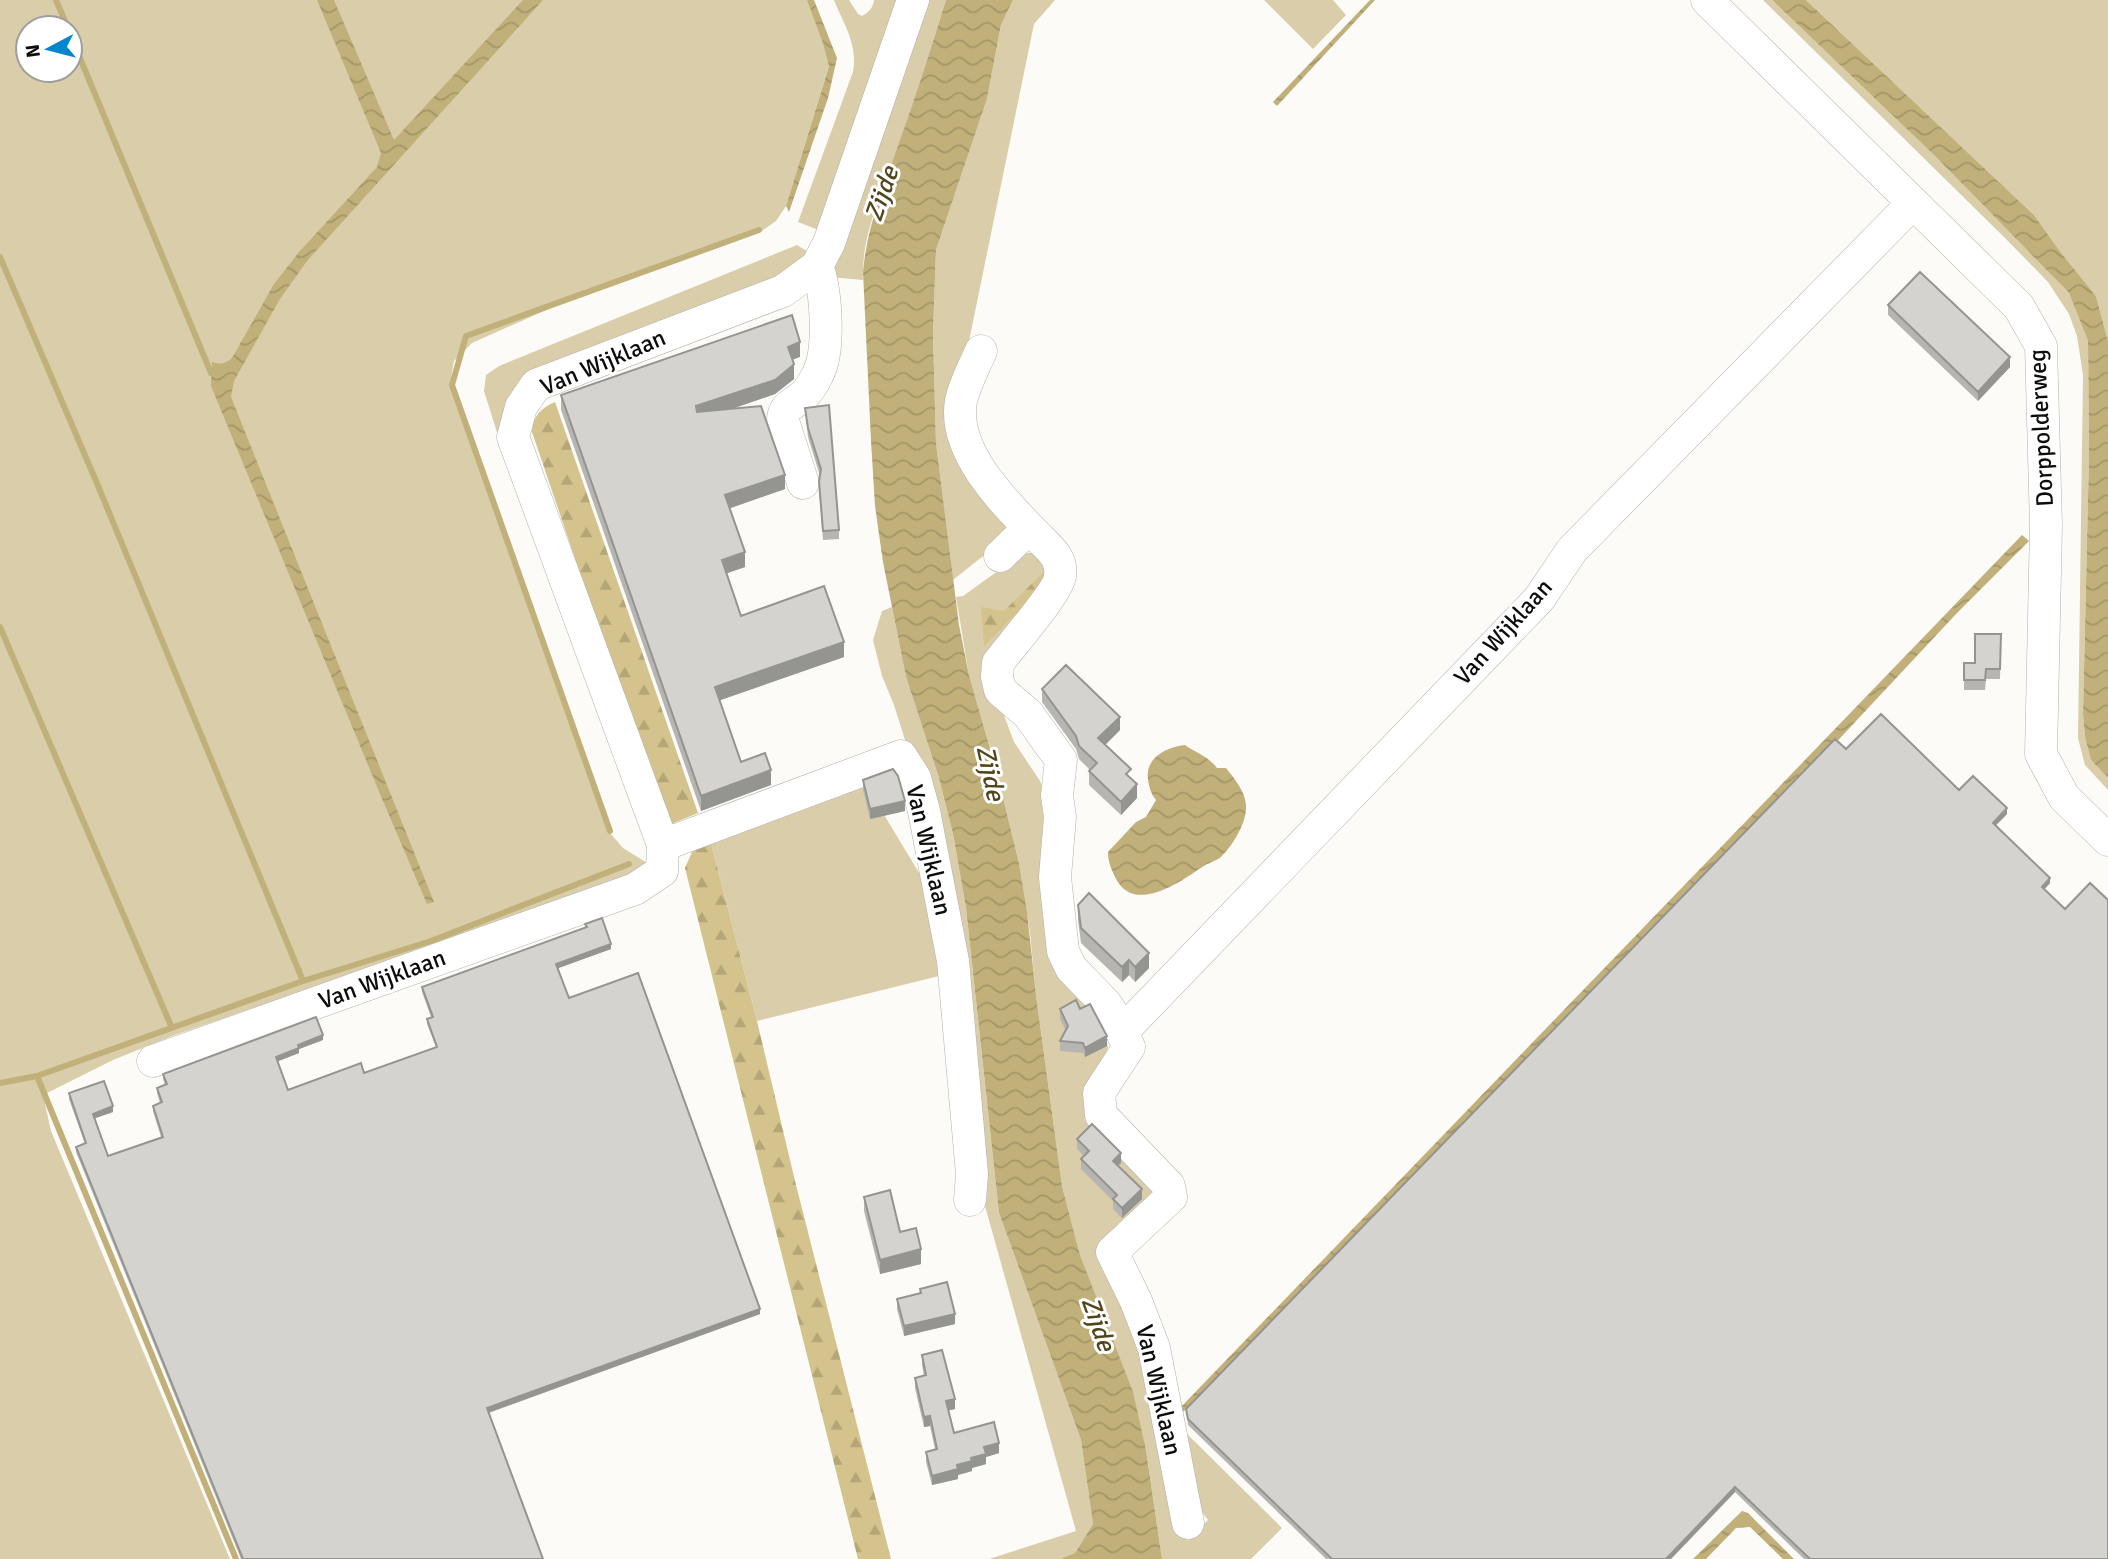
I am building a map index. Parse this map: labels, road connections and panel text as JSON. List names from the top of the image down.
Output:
{
  "streets": {
    "street": ["Van Wijklaan", "Dorppolderweg"]
  },
  "crossings": [
    ["Van Wijklaan", "Dorppolderweg"]
  ],
  "water": ["Zijde"],
  "north": "left"
}
